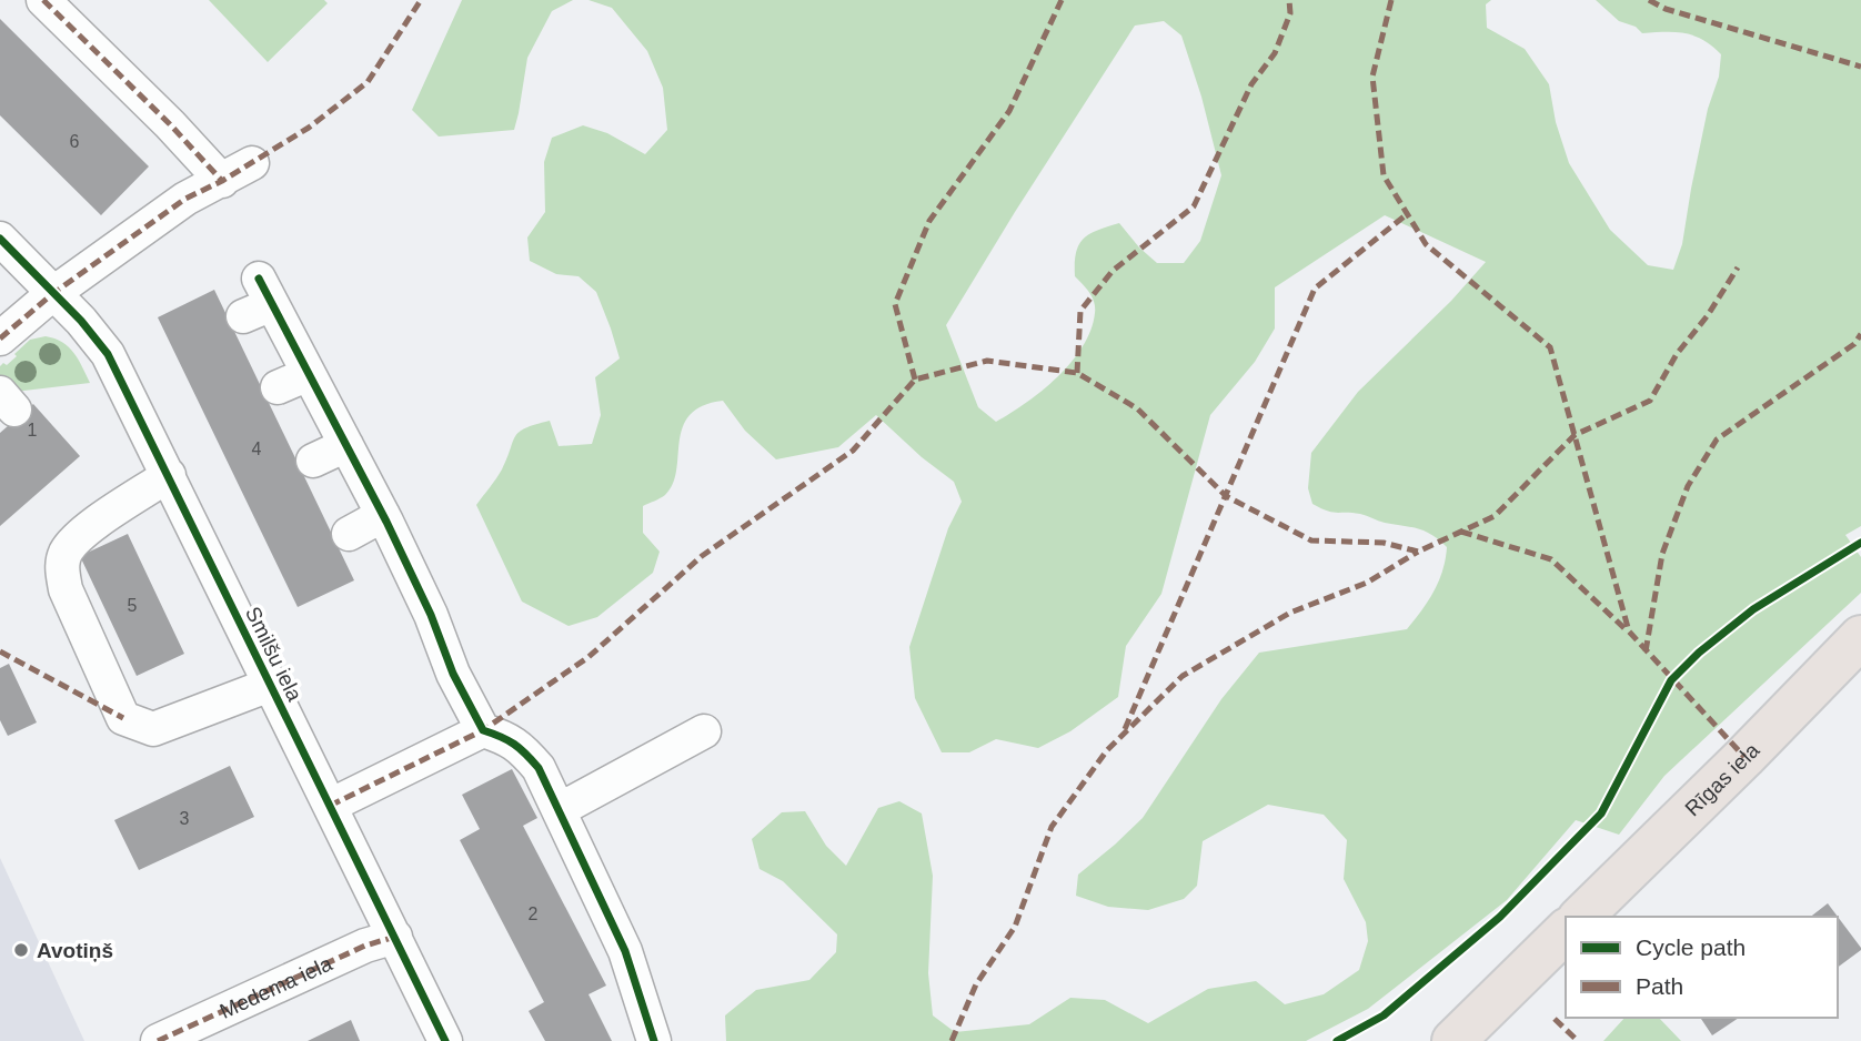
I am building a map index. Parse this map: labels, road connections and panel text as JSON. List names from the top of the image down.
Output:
{
  "streets": {
    "main road": ["Rīgas iela"],
    "street": ["Smilšu iela", "Medema iela"]
  },
  "crossings": [
    ["Smilšu iela", "Medema iela"]
  ],
  "places": ["Avotiņš"],
  "house_numbers": [
    "6",
    "1",
    "4",
    "5",
    "3",
    "2"
  ],
  "legend": ["Cycle path", "Path"]
}
